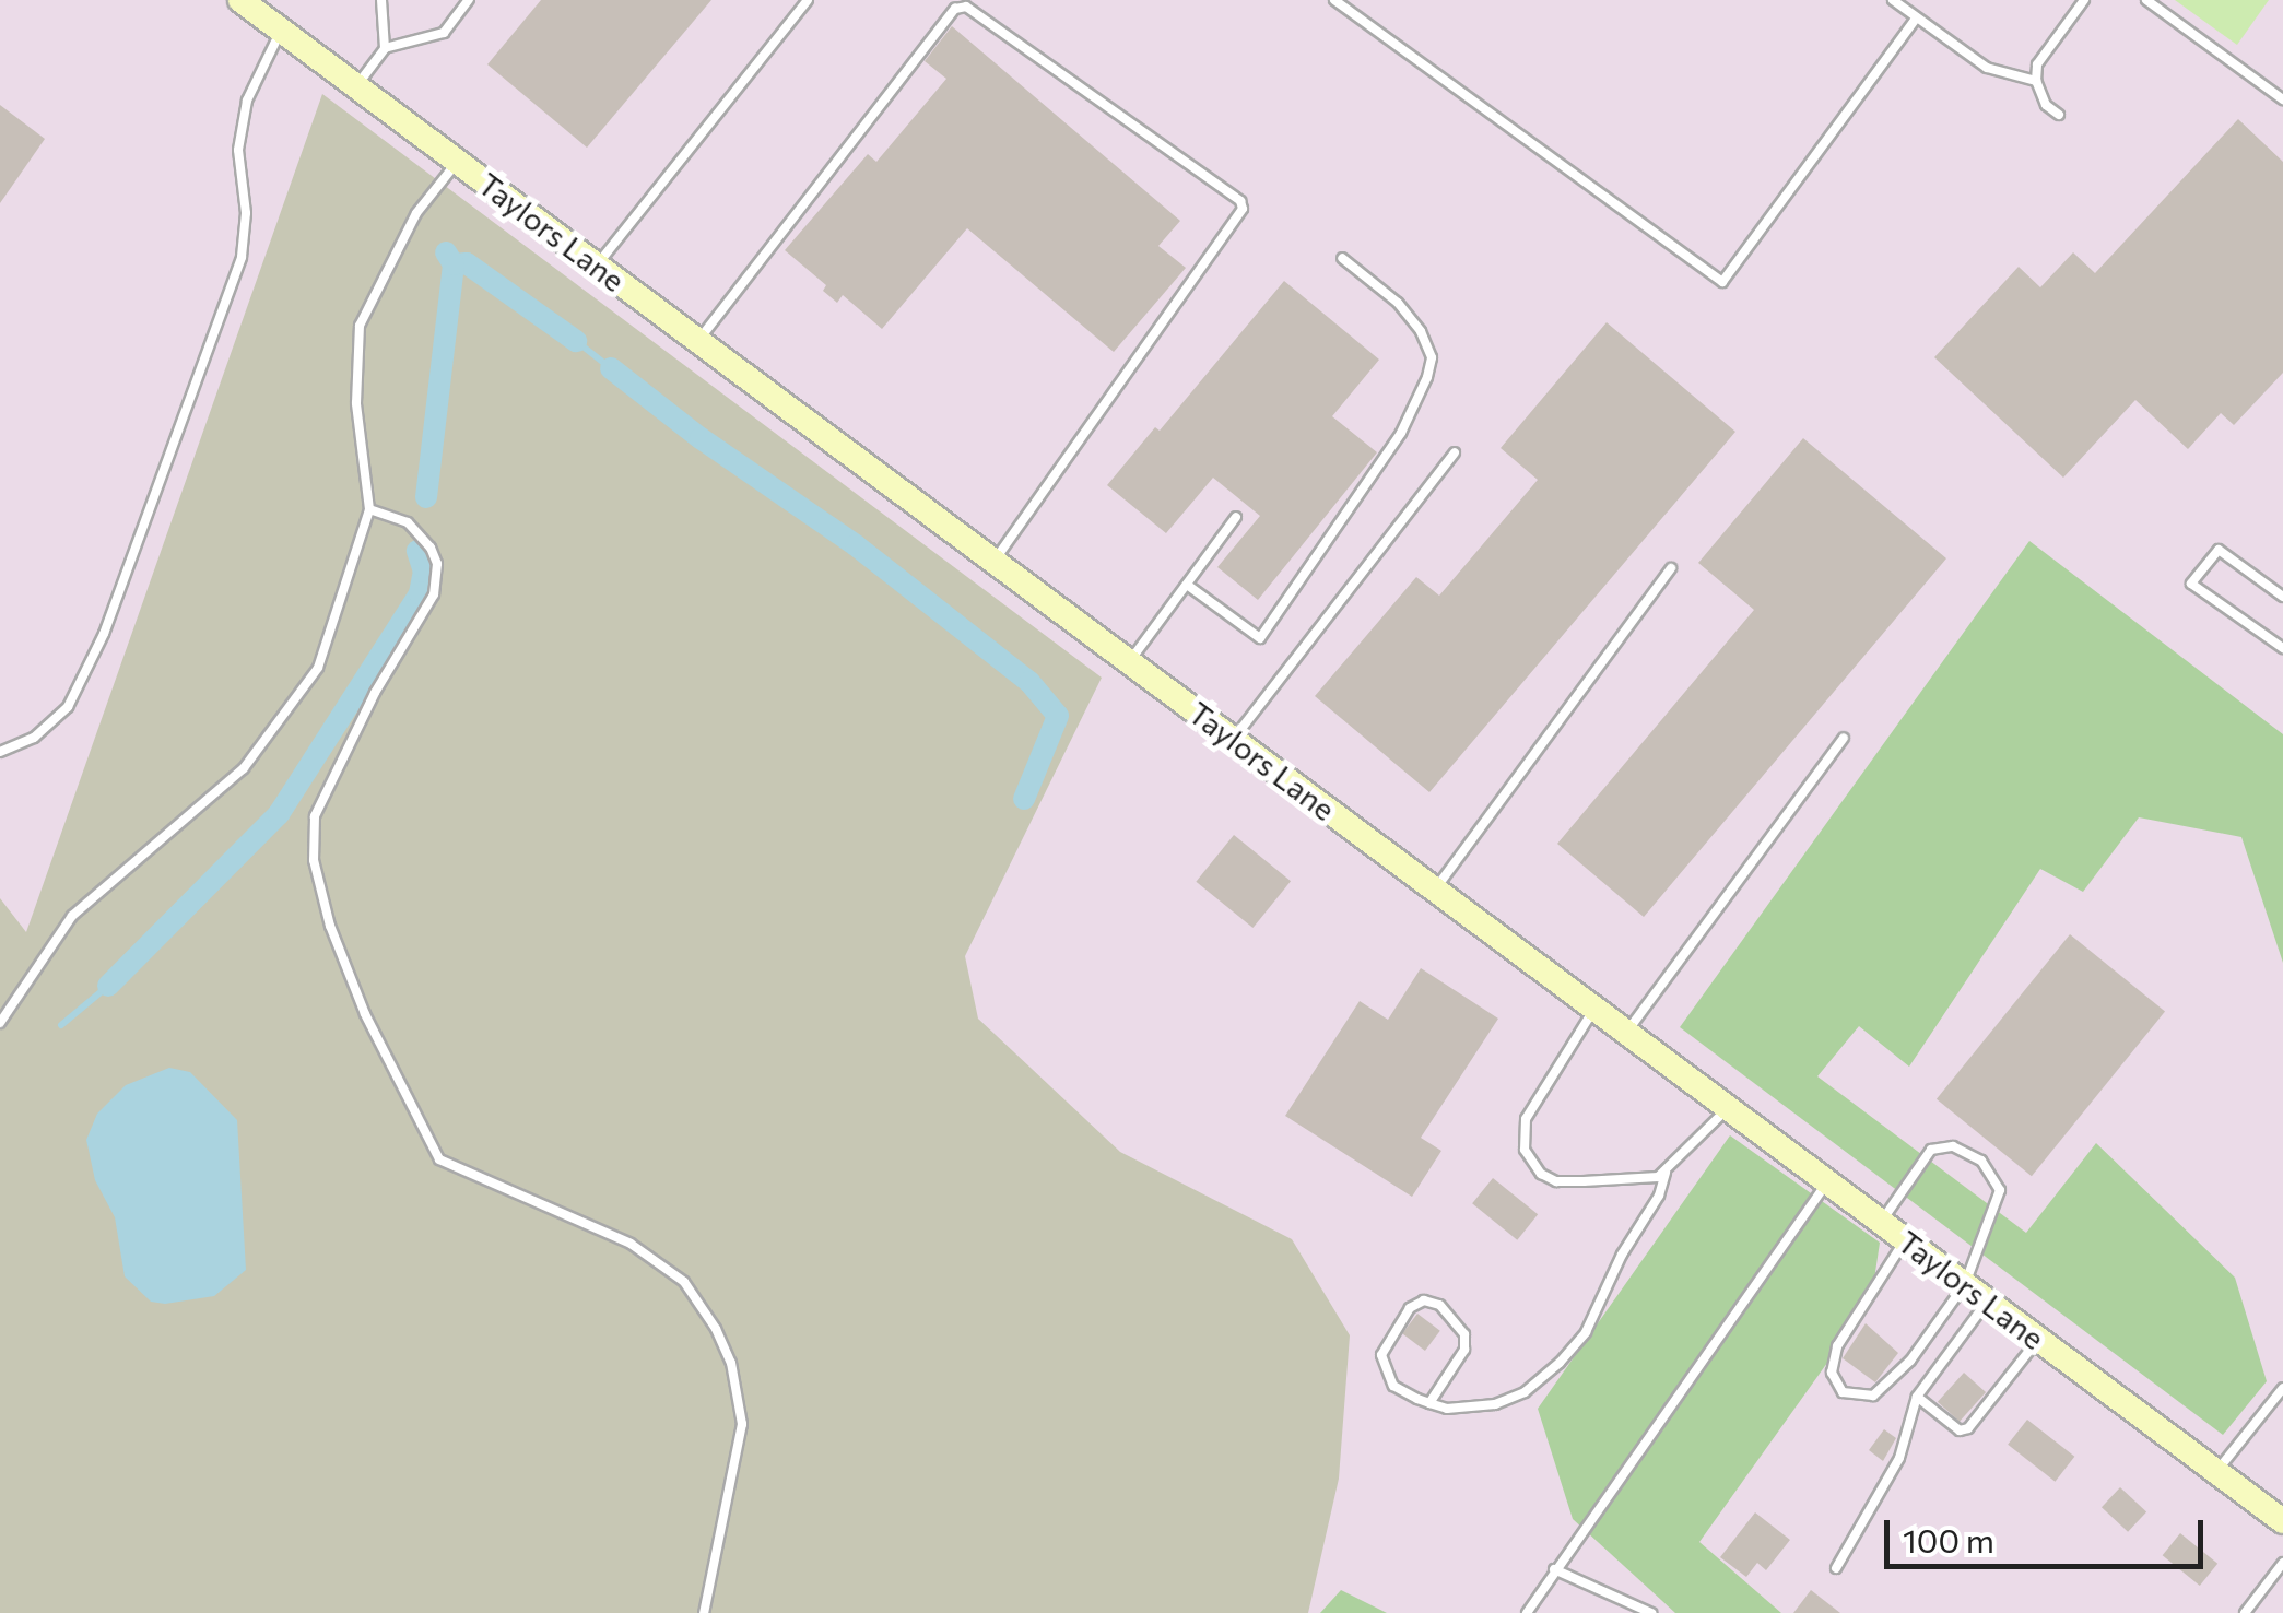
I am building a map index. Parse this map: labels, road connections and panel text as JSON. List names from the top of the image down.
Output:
{
  "streets": {
    "street": ["Taylors Lane"]
  },
  "scale_bar": "100 m"
}
